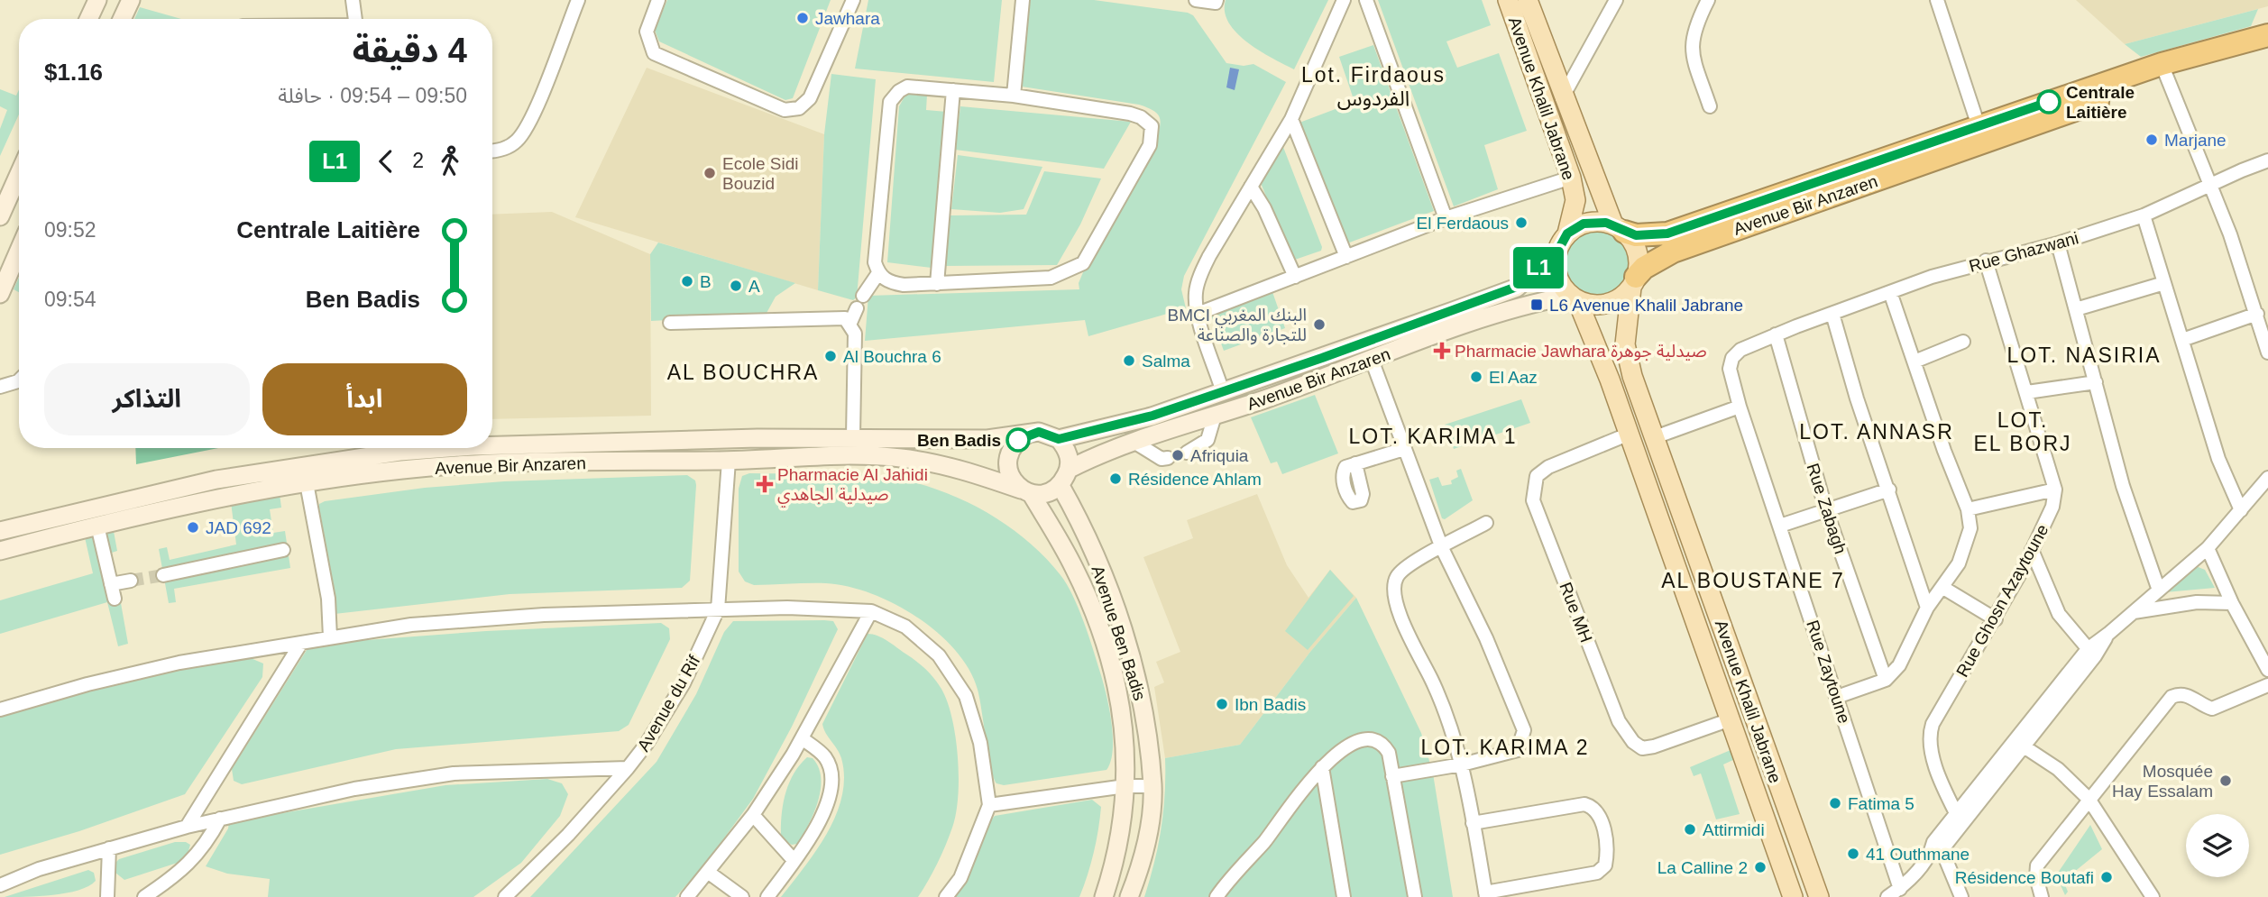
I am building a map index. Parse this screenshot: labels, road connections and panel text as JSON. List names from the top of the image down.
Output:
{
  "streets": {
    "highway": ["Avenue Bir Anzaren"],
    "main road": ["Avenue Khalil Jabrane", "Avenue Ben Badis"],
    "street": [
      "Rue Ghazwani",
      "Rue Zabagh",
      "Rue Ghosn Azaytoune",
      "Rue MH",
      "Rue Zaytoune",
      "Avenue du Rif"
    ]
  },
  "crossings": [
    ["Avenue Khalil Jabrane", "Avenue Bir Anzaren"],
    ["Avenue Khalil Jabrane", "Rue MH"],
    ["Avenue Bir Anzaren", "Avenue Ben Badis"],
    ["Avenue Bir Anzaren", "Avenue du Rif"],
    ["Rue Ghazwani", "Rue Zabagh"],
    ["Rue Ghazwani", "Rue Zaytoune"],
    ["Rue Zabagh", "Rue Zaytoune"]
  ],
  "districts": [
    "Lot. Firdaous الفردوس",
    "LOT. NASIRIA",
    "AL BOUCHRA",
    "LOT. EL BORJ",
    "LOT. ANNASR",
    "LOT. KARIMA 1",
    "AL BOUSTANE 7",
    "LOT. KARIMA 2"
  ],
  "places": {
    "other": [
      "Jawhara",
      "Centrale Laitière",
      "Marjane",
      "Ecole Sidi Bouzid",
      "El Ferdaous",
      "B",
      "A",
      "BMCI البنك المغربي للتجارة والصناعة",
      "Al Bouchra 6",
      "Salma",
      "El Aaz",
      "Ben Badis",
      "Afriquia",
      "Résidence Ahlam",
      "JAD 692",
      "Ibn Badis",
      "Mosquée Hay Essalam",
      "Fatima 5",
      "Attirmidi",
      "41 Outhmane",
      "La Calline 2",
      "Résidence Boutafi"
    ],
    "transit": ["L6 Avenue Khalil Jabrane"],
    "health": ["Pharmacie Jawhara صيدلية جوهرة", "Pharmacie Al Jahidi صيدلية الجاهدي"]
  },
  "lines": ["bus line L1"],
  "page": {
    "on_map": "L1",
    "heading": ["4 دقيقة", "09:50 – 09:54 · حافلة", "$1.16"],
    "legs": ["2", "L1"],
    "list": [
      {
        "name": "Centrale Laitière",
        "value": "09:52"
      },
      {
        "name": "Ben Badis",
        "value": "09:54"
      }
    ],
    "buttons": ["ابدأ", "التذاكر"]
  }
}
